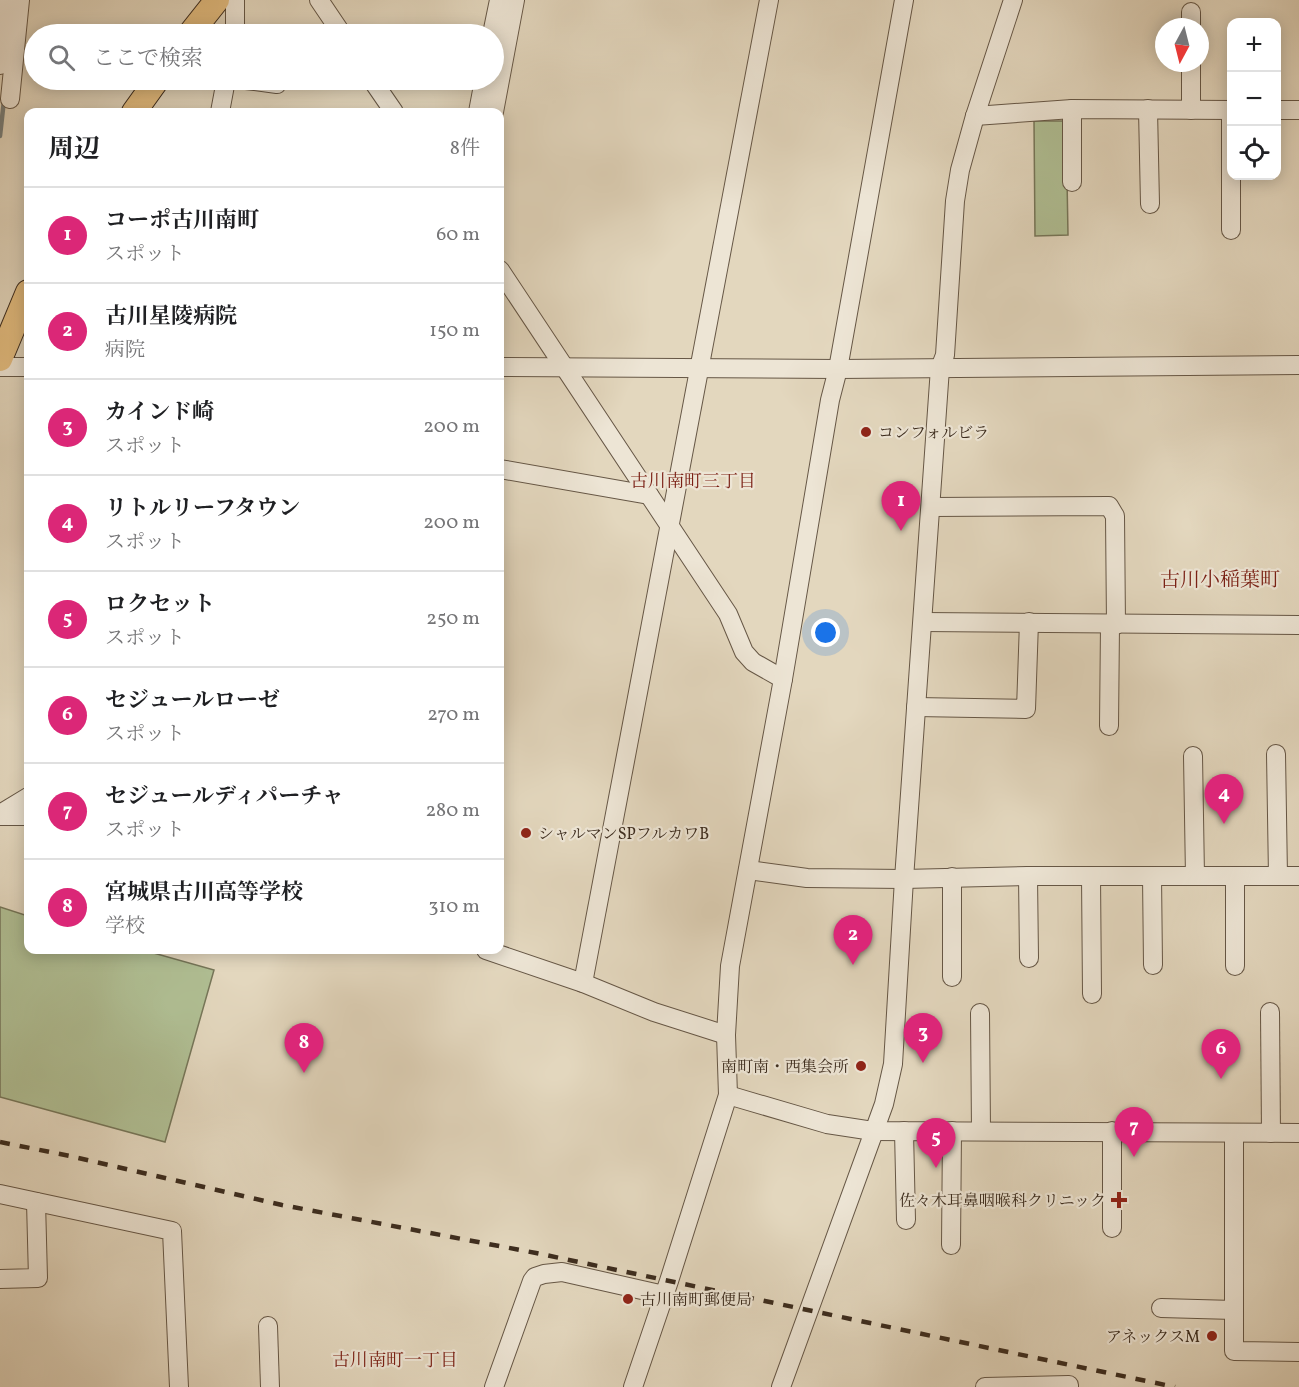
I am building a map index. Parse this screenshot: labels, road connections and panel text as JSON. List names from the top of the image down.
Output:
{
  "districts": ["古川南町三丁目", "古川小稲葉町", "古川南町一丁目"],
  "places": {
    "other": [
      "コンフォルビラ",
      "シャルマンSPフルカワB",
      "南町南・西集会所",
      "古川南町郵便局",
      "アネックスM"
    ],
    "health": ["佐々木耳鼻咽喉科クリニック"]
  },
  "north": "bottom",
  "page": {
    "map_buttons": ["+", "−"],
    "search": "ここで検索",
    "heading": ["周辺", "8件"],
    "list": [
      {
        "mark": "1",
        "name": "コーポ古川南町",
        "note": "スポット",
        "value": "60 m"
      },
      {
        "mark": "2",
        "name": "古川星陵病院",
        "note": "病院",
        "value": "150 m"
      },
      {
        "mark": "3",
        "name": "カインド崎",
        "note": "スポット",
        "value": "200 m"
      },
      {
        "mark": "4",
        "name": "リトルリーフタウン",
        "note": "スポット",
        "value": "200 m"
      },
      {
        "mark": "5",
        "name": "ロクセット",
        "note": "スポット",
        "value": "250 m"
      },
      {
        "mark": "6",
        "name": "セジュールローゼ",
        "note": "スポット",
        "value": "270 m"
      },
      {
        "mark": "7",
        "name": "セジュールディパーチャ",
        "note": "スポット",
        "value": "280 m"
      },
      {
        "mark": "8",
        "name": "宮城県古川高等学校",
        "note": "学校",
        "value": "310 m"
      }
    ],
    "pins": [
      "1",
      "4",
      "2",
      "3",
      "8",
      "6",
      "7",
      "5"
    ]
  }
}
